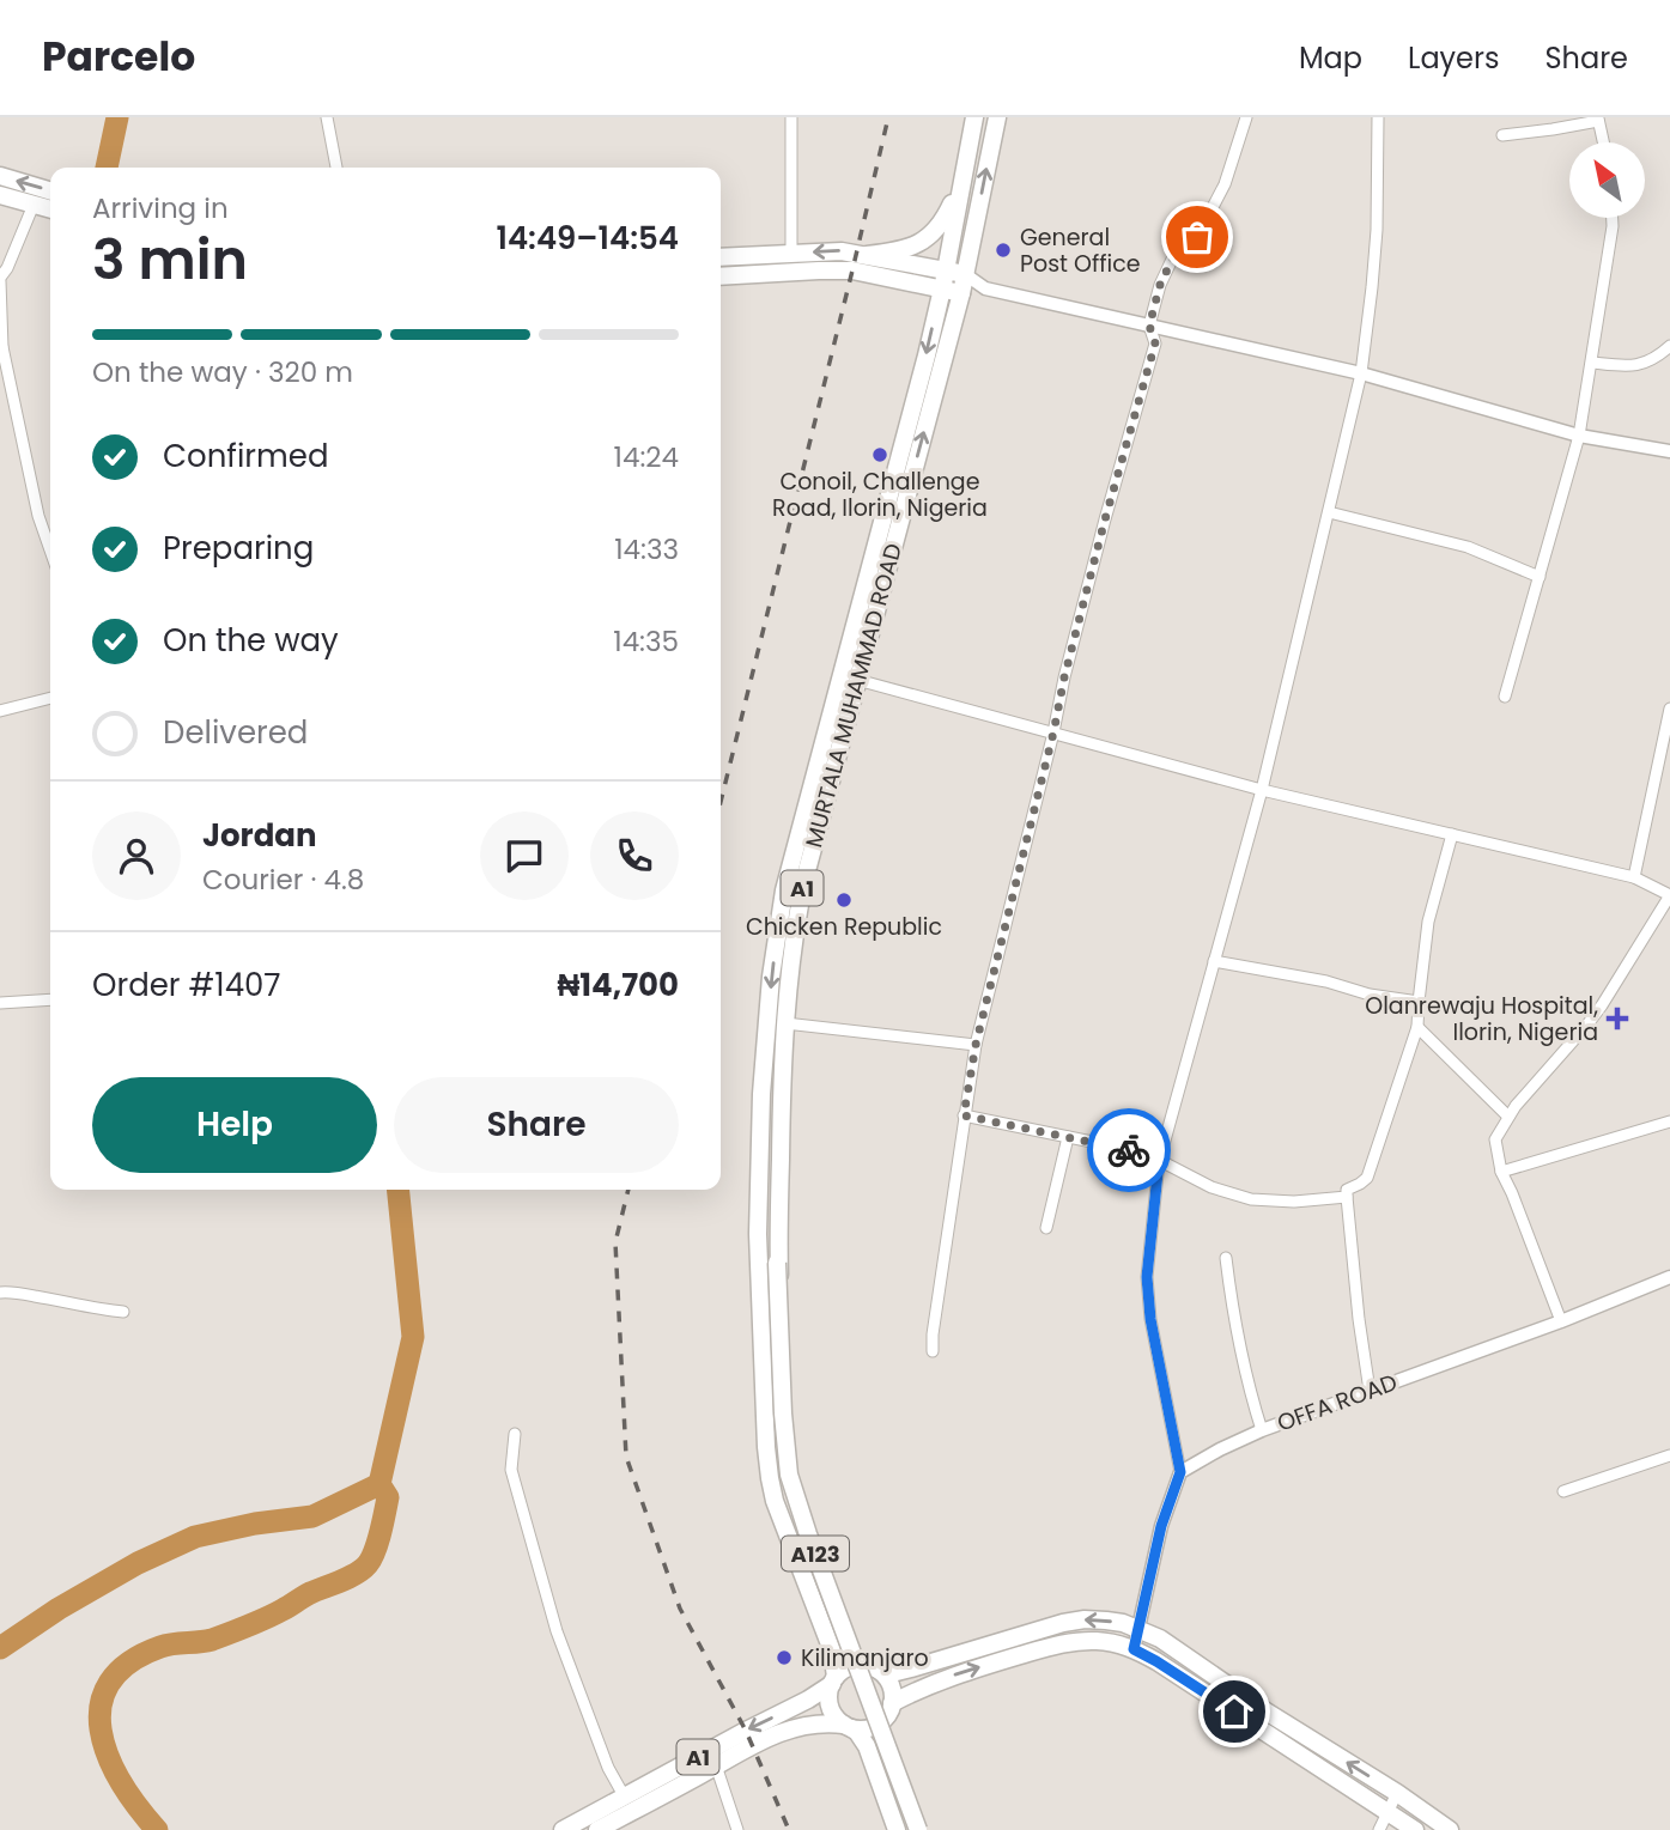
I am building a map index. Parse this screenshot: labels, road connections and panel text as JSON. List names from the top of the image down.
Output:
{
  "streets": {
    "main road": ["MURTALA MUHAMMAD ROAD", "A1", "A123"],
    "street": ["OFFA ROAD"]
  },
  "crossings": [
    ["MURTALA MUHAMMAD ROAD", "A1"],
    ["MURTALA MUHAMMAD ROAD", "A123"]
  ],
  "places": {
    "other": [
      "General Post Office",
      "Conoil, Challenge Road, Ilorin, Nigeria",
      "Chicken Republic",
      "Kilimanjaro"
    ],
    "health": ["Olanrewaju Hospital, Ilorin, Nigeria"]
  },
  "north": "top left",
  "page": {
    "header": "Parcelo",
    "nav": ["Map", "Layers", "Share"],
    "heading": ["3 min", "Arriving in", "14:49–14:54"],
    "panel": [
      "Jordan",
      "Courier · 4.8",
      "Order #1407",
      "₦14,700"
    ],
    "bar": "On the way · 320 m",
    "list": [
      ["Confirmed", "14:24"],
      ["Preparing", "14:33"],
      ["On the way", "14:35"],
      "Delivered"
    ],
    "buttons": ["Help", "Share"]
  }
}
